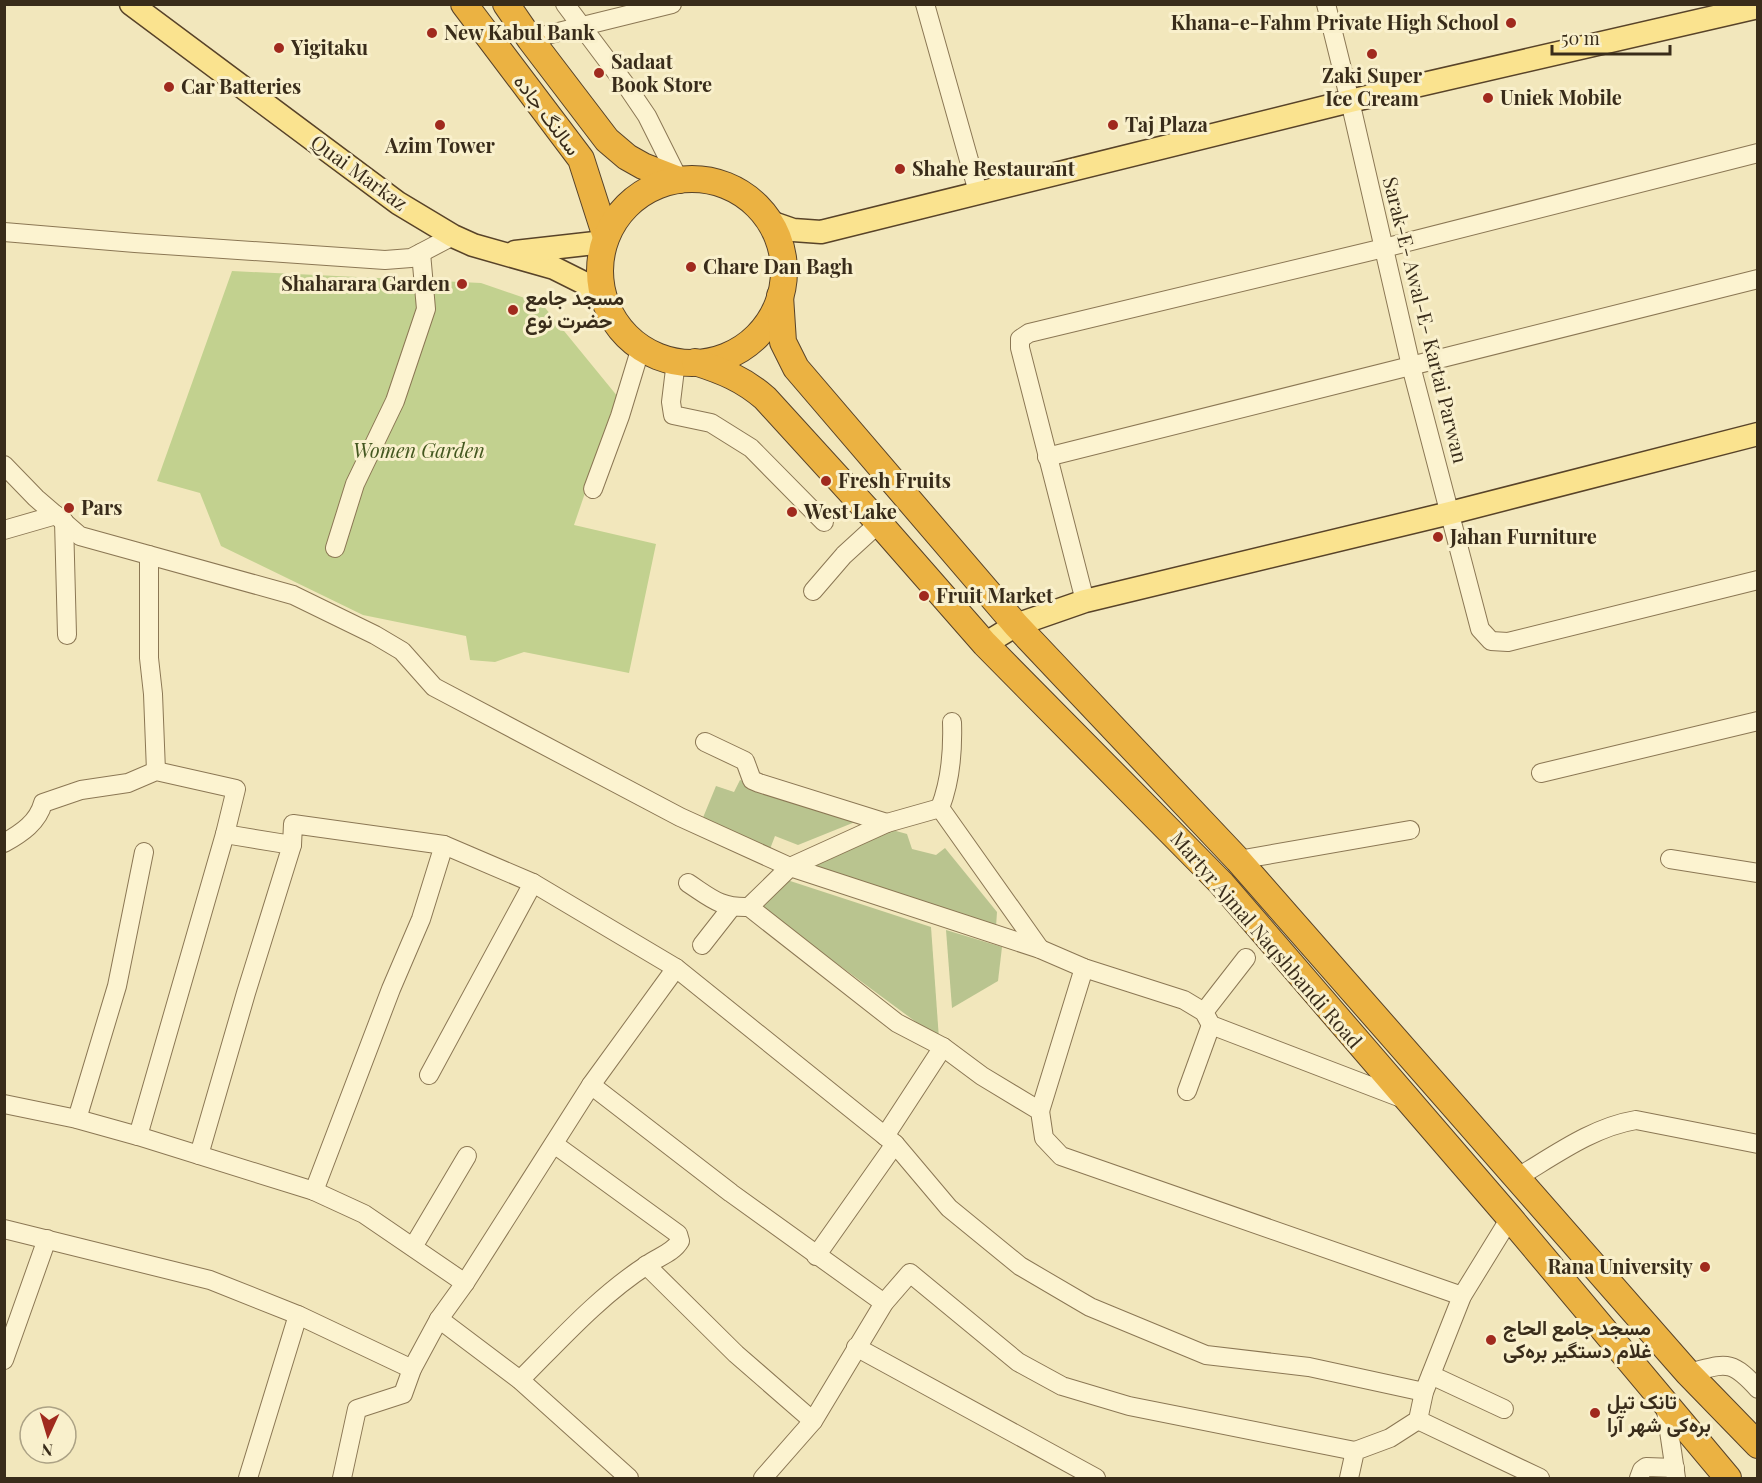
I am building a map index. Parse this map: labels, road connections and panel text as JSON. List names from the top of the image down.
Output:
{
  "streets": {
    "highway": ["سالنگ جاده", "Martyr Ajmal Naqshbandi Road"],
    "main road": ["Quai Markaz"],
    "street": ["Sarak-E- Awal-E- Kartai Parwan"]
  },
  "crossings": [
    ["سالنگ جاده", "Quai Markaz"],
    ["سالنگ جاده", "Martyr Ajmal Naqshbandi Road"],
    ["Quai Markaz", "Martyr Ajmal Naqshbandi Road"]
  ],
  "parks": ["Women Garden"],
  "places": [
    "Khana-e-Fahm Private High School",
    "New Kabul Bank",
    "Yigitaku",
    "Zaki Super Ice Cream",
    "Sadaat Book Store",
    "Car Batteries",
    "Uniek Mobile",
    "Azim Tower",
    "Taj Plaza",
    "Shahe Restaurant",
    "Chare Dan Bagh",
    "Shaharara Garden",
    "مسجد جامع حضرت نوع",
    "Fresh Fruits",
    "Pars",
    "West Lake",
    "Jahan Furniture",
    "Fruit Market",
    "Rana University",
    "مسجد جامع الحاج غلام دستگیر بره‌کی",
    "تانک تیل بره‌کی شهر آرا"
  ],
  "scale_bar": "50 m",
  "north": "bottom"
}
